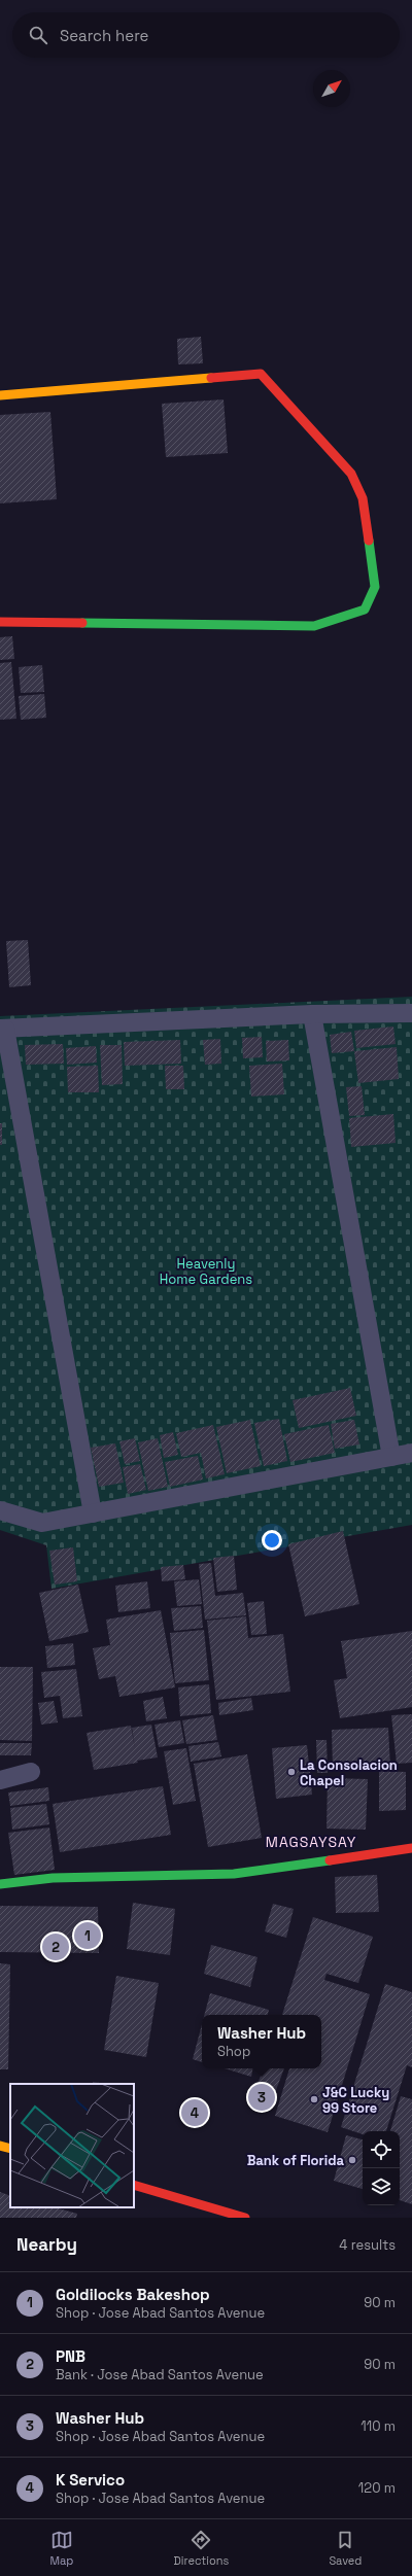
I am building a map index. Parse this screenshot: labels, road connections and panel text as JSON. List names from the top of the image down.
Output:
{
  "districts": ["MAGSAYSAY"],
  "parks": ["Heavenly Home Gardens"],
  "places": ["La Consolacion Chapel", "J&C Lucky 99 Store", "Bank of Florida"],
  "north": "top right",
  "page": {
    "search": "Search here",
    "pins": [
      "1",
      "2",
      "3",
      "4"
    ],
    "popup": ["Washer Hub", "Shop"],
    "heading": ["Nearby", "4 results"],
    "list": [
      {
        "mark": "1",
        "name": "Goldilocks Bakeshop",
        "note": "Shop · Jose Abad Santos Avenue",
        "value": "90 m"
      },
      {
        "mark": "2",
        "name": "PNB",
        "note": "Bank · Jose Abad Santos Avenue",
        "value": "90 m"
      },
      {
        "mark": "3",
        "name": "Washer Hub",
        "note": "Shop · Jose Abad Santos Avenue",
        "value": "110 m"
      },
      {
        "mark": "4",
        "name": "K Servico",
        "note": "Shop · Jose Abad Santos Avenue",
        "value": "120 m"
      }
    ],
    "nav": ["Map", "Directions", "Saved"]
  }
}
